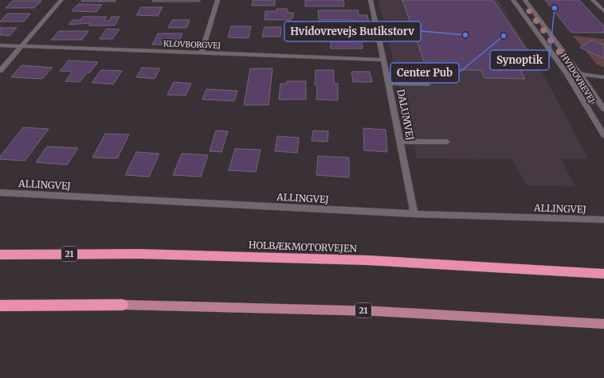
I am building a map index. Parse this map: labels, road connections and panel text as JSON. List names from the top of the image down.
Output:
{
  "streets": {
    "highway": ["HOLBÆKMOTORVEJEN", "21"],
    "street": [
      "KLOVBORGVEJ",
      "HVIDOVREVEJ",
      "DALUMVEJ",
      "ALLINGVEJ"
    ]
  },
  "crossings": [
    ["KLOVBORGVEJ", "DALUMVEJ"],
    ["DALUMVEJ", "ALLINGVEJ"]
  ],
  "places": ["Synoptik", "Hvidovrevejs Butikstorv", "Center Pub"]
}
